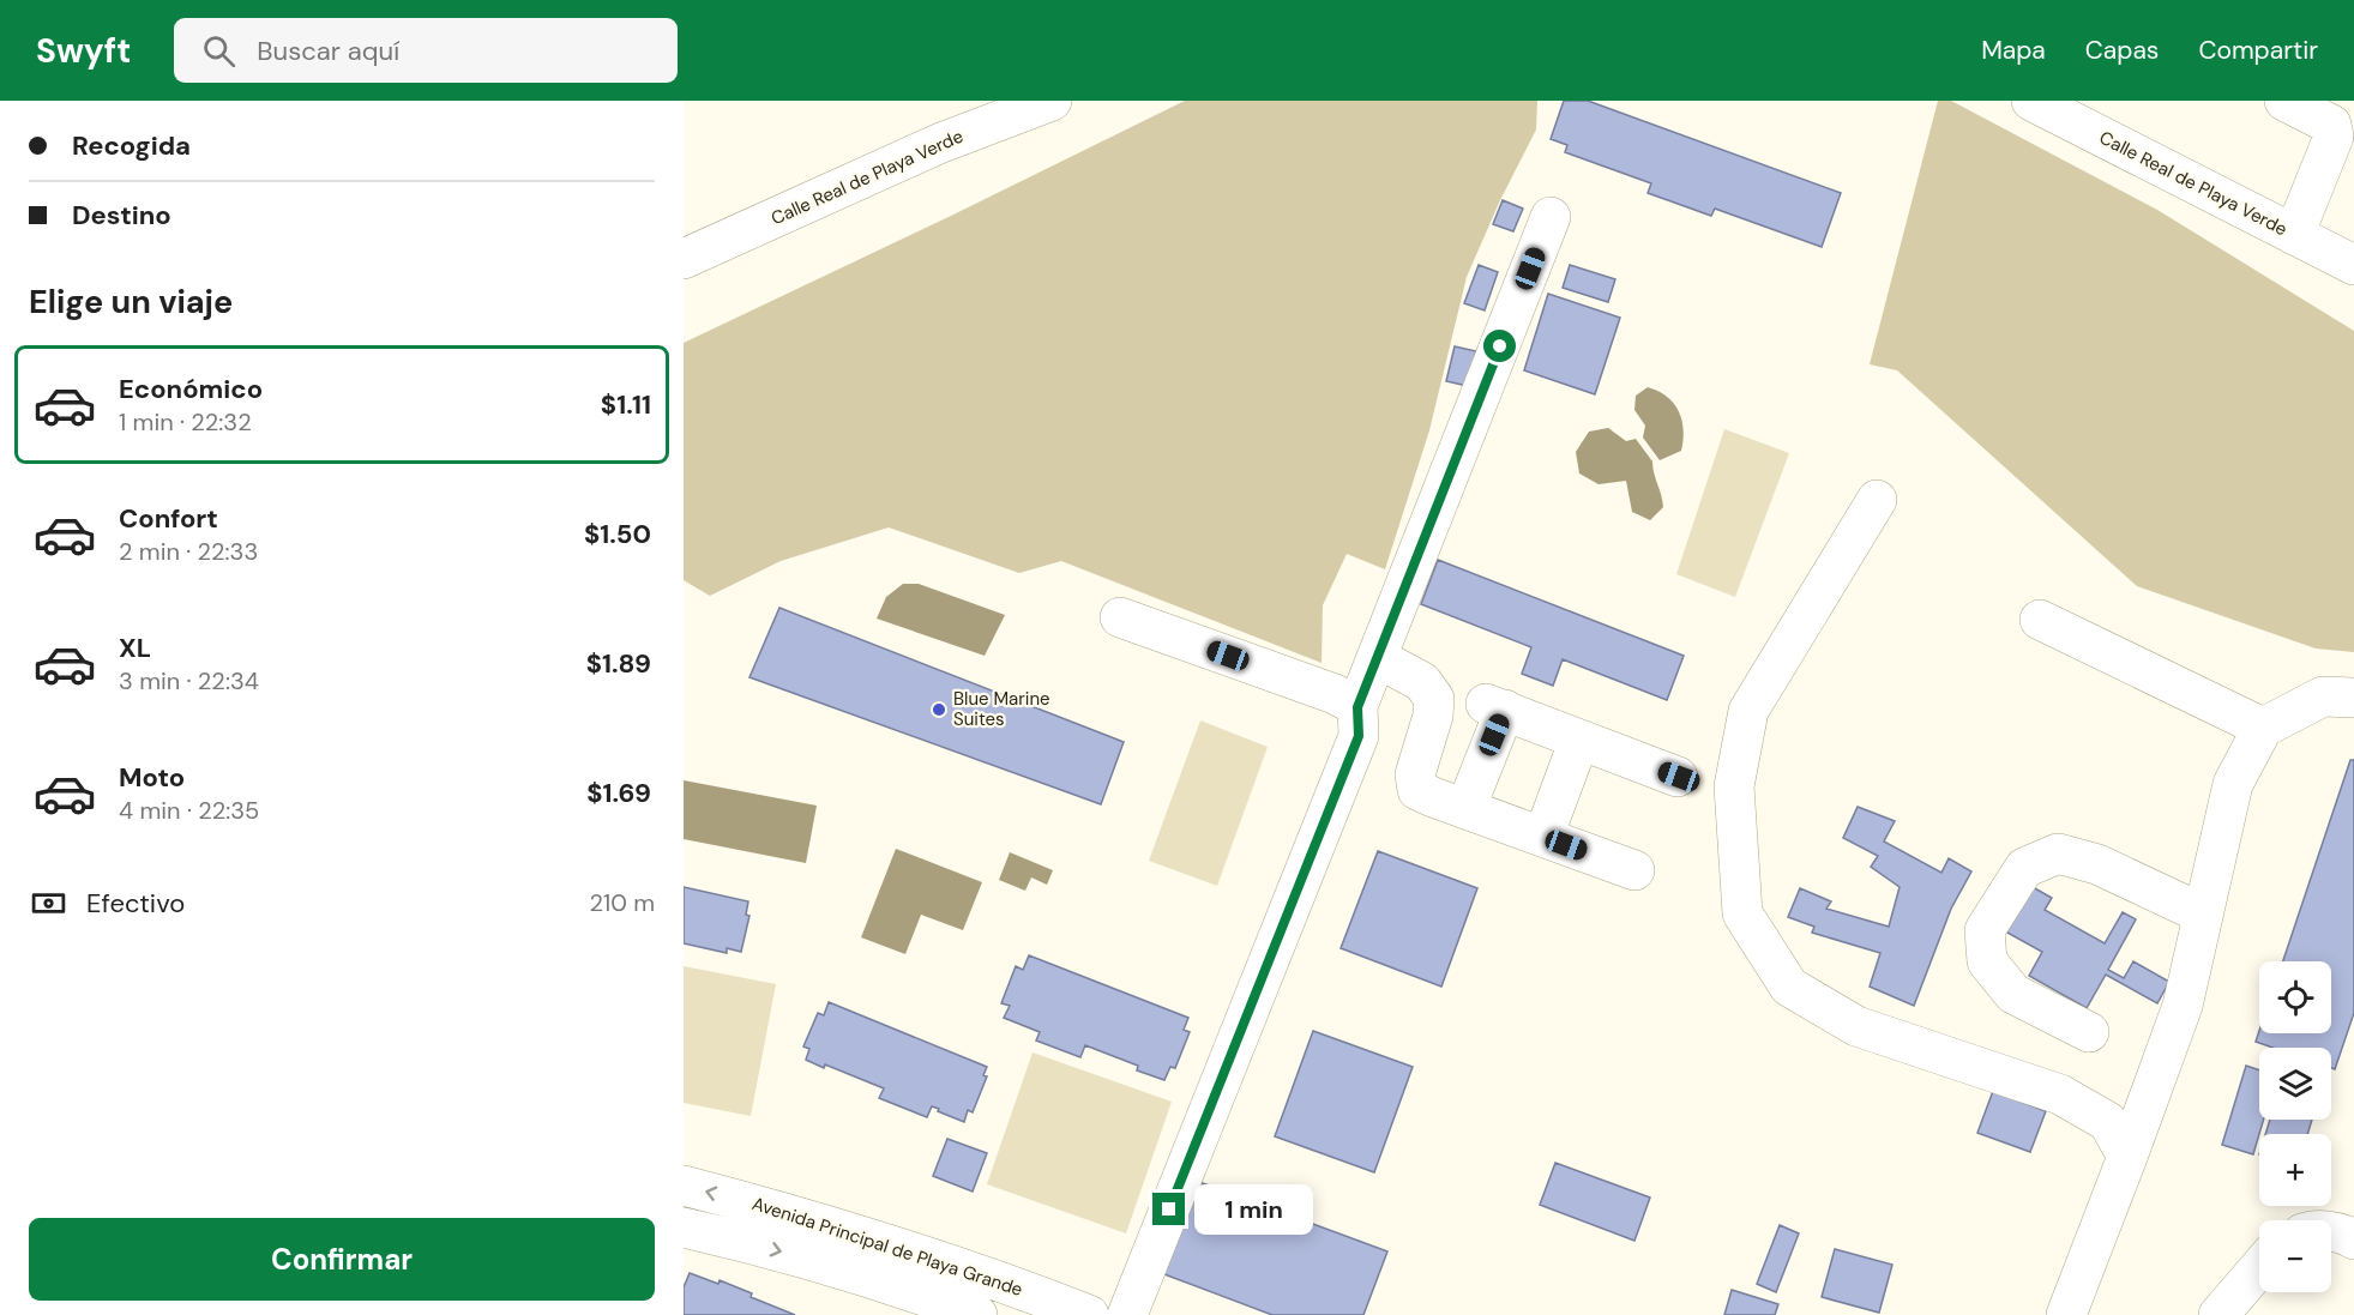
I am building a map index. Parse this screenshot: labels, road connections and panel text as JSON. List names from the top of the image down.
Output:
{
  "streets": {
    "street": ["Calle Real de Playa Verde", "Avenida Principal de Playa Grande"]
  },
  "places": ["Blue Marine Suites"],
  "page": {
    "header": "Swyft",
    "search": "Buscar aquí",
    "nav": ["Mapa", "Capas", "Compartir"],
    "banner": ["Recogida", "Destino"],
    "heading": "Elige un viaje",
    "list": [
      {
        "name": "Económico",
        "note": "1 min · 22:32",
        "value": "$1.11"
      },
      {
        "name": "Confort",
        "note": "2 min · 22:33",
        "value": "$1.50"
      },
      {
        "name": "XL",
        "note": "3 min · 22:34",
        "value": "$1.89"
      },
      {
        "name": "Moto",
        "note": "4 min · 22:35",
        "value": "$1.69"
      }
    ],
    "pay": ["Efectivo", "210 m"],
    "map_buttons": ["+", "−"],
    "bubble": "1 min",
    "buttons": "Confirmar"
  }
}
